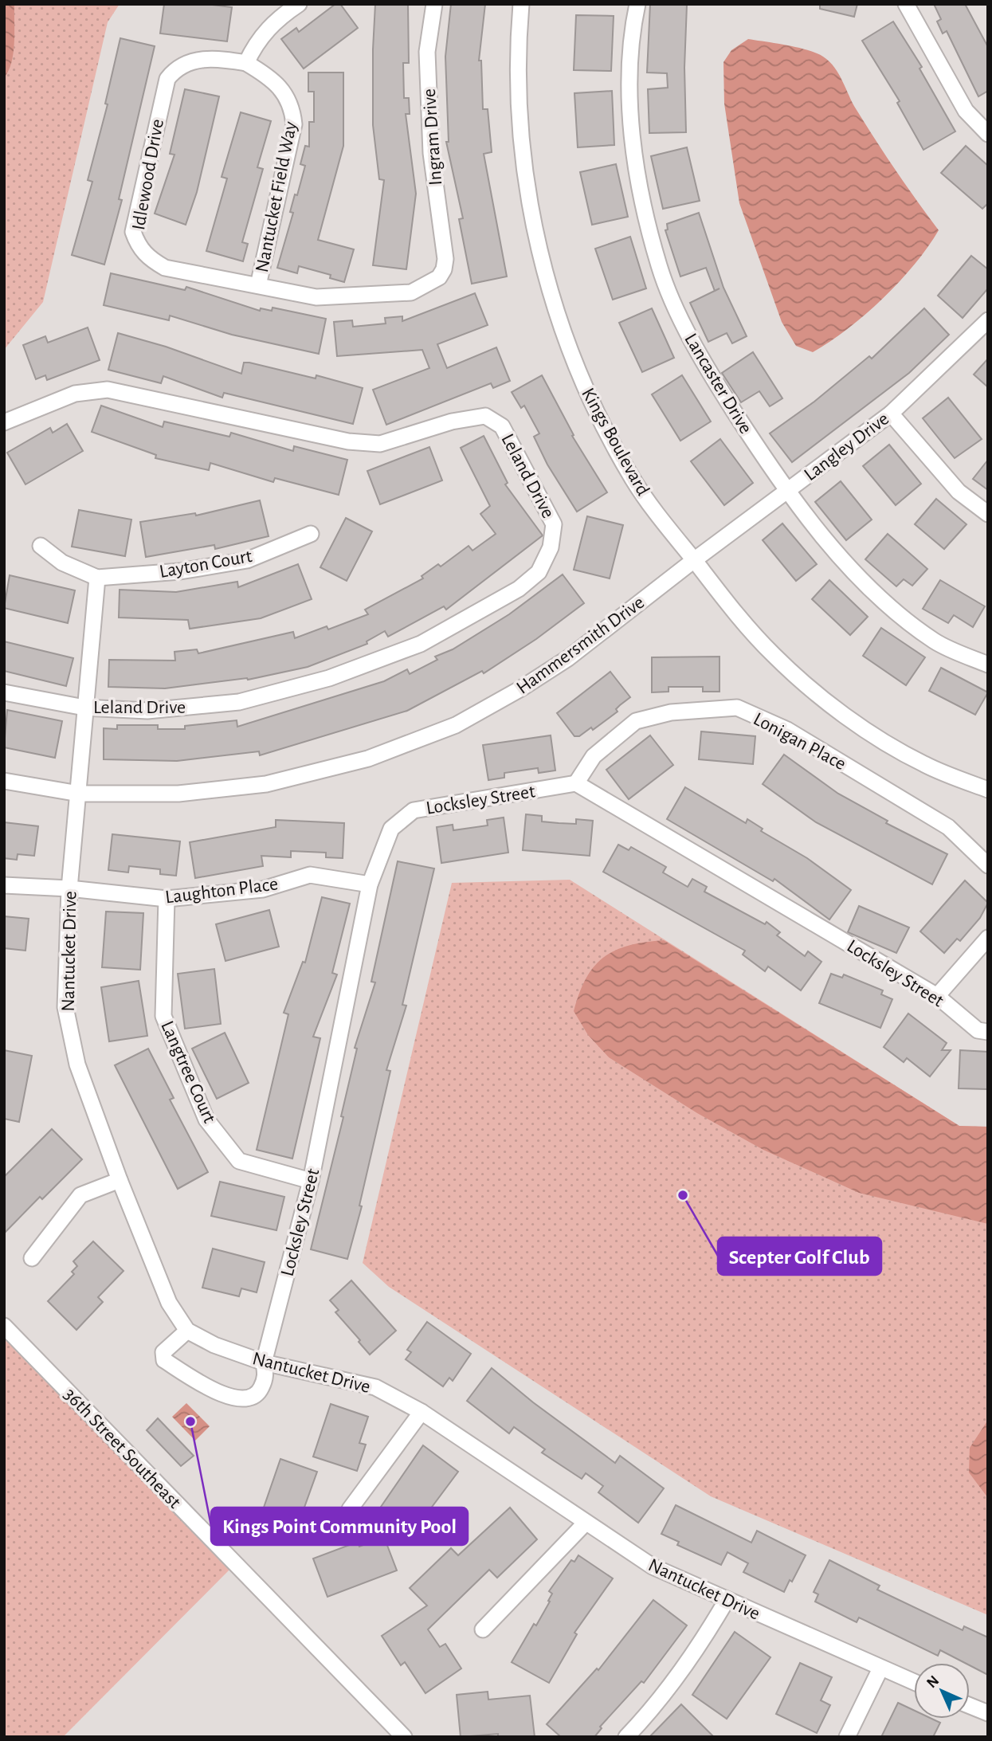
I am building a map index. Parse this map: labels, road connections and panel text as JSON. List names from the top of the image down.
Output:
{
  "streets": {
    "street": [
      "Ingram Drive",
      "Idlewood Drive",
      "Nantucket Field Way",
      "Lancaster Drive",
      "Kings Boulevard",
      "Langley Drive",
      "Leland Drive",
      "Layton Court",
      "Hammersmith Drive",
      "Lonigan Place",
      "Locksley Street",
      "Laughton Place",
      "Nantucket Drive",
      "Langtree Court",
      "36th Street Southeast"
    ]
  },
  "crossings": [
    ["Ingram Drive", "Idlewood Drive"],
    ["Idlewood Drive", "Nantucket Field Way"],
    ["Lancaster Drive", "Langley Drive"],
    ["Kings Boulevard", "Langley Drive"],
    ["Kings Boulevard", "Hammersmith Drive"],
    ["Langley Drive", "Hammersmith Drive"],
    ["Leland Drive", "Nantucket Drive"],
    ["Hammersmith Drive", "Nantucket Drive"],
    ["Lonigan Place", "Locksley Street"],
    ["Locksley Street", "Laughton Place"],
    ["Locksley Street", "Nantucket Drive"],
    ["Locksley Street", "Langtree Court"],
    ["Laughton Place", "Nantucket Drive"],
    ["Laughton Place", "Langtree Court"]
  ],
  "places": ["Scepter Golf Club", "Kings Point Community Pool"],
  "north": "top left"
}
